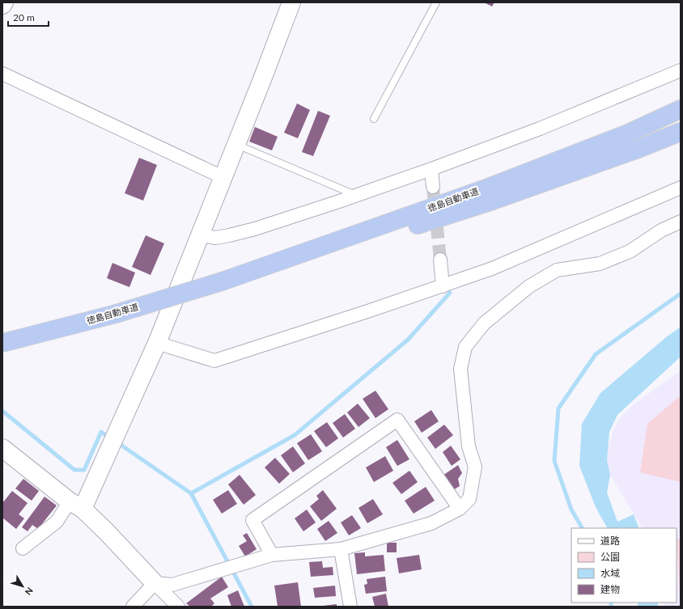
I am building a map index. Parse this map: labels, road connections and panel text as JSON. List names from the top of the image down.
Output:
{
  "streets": {
    "highway": ["徳島自動車道"]
  },
  "legend": [
    "道路",
    "公園",
    "水域",
    "建物"
  ],
  "scale_bar": "20 m",
  "north": "bottom right"
}
